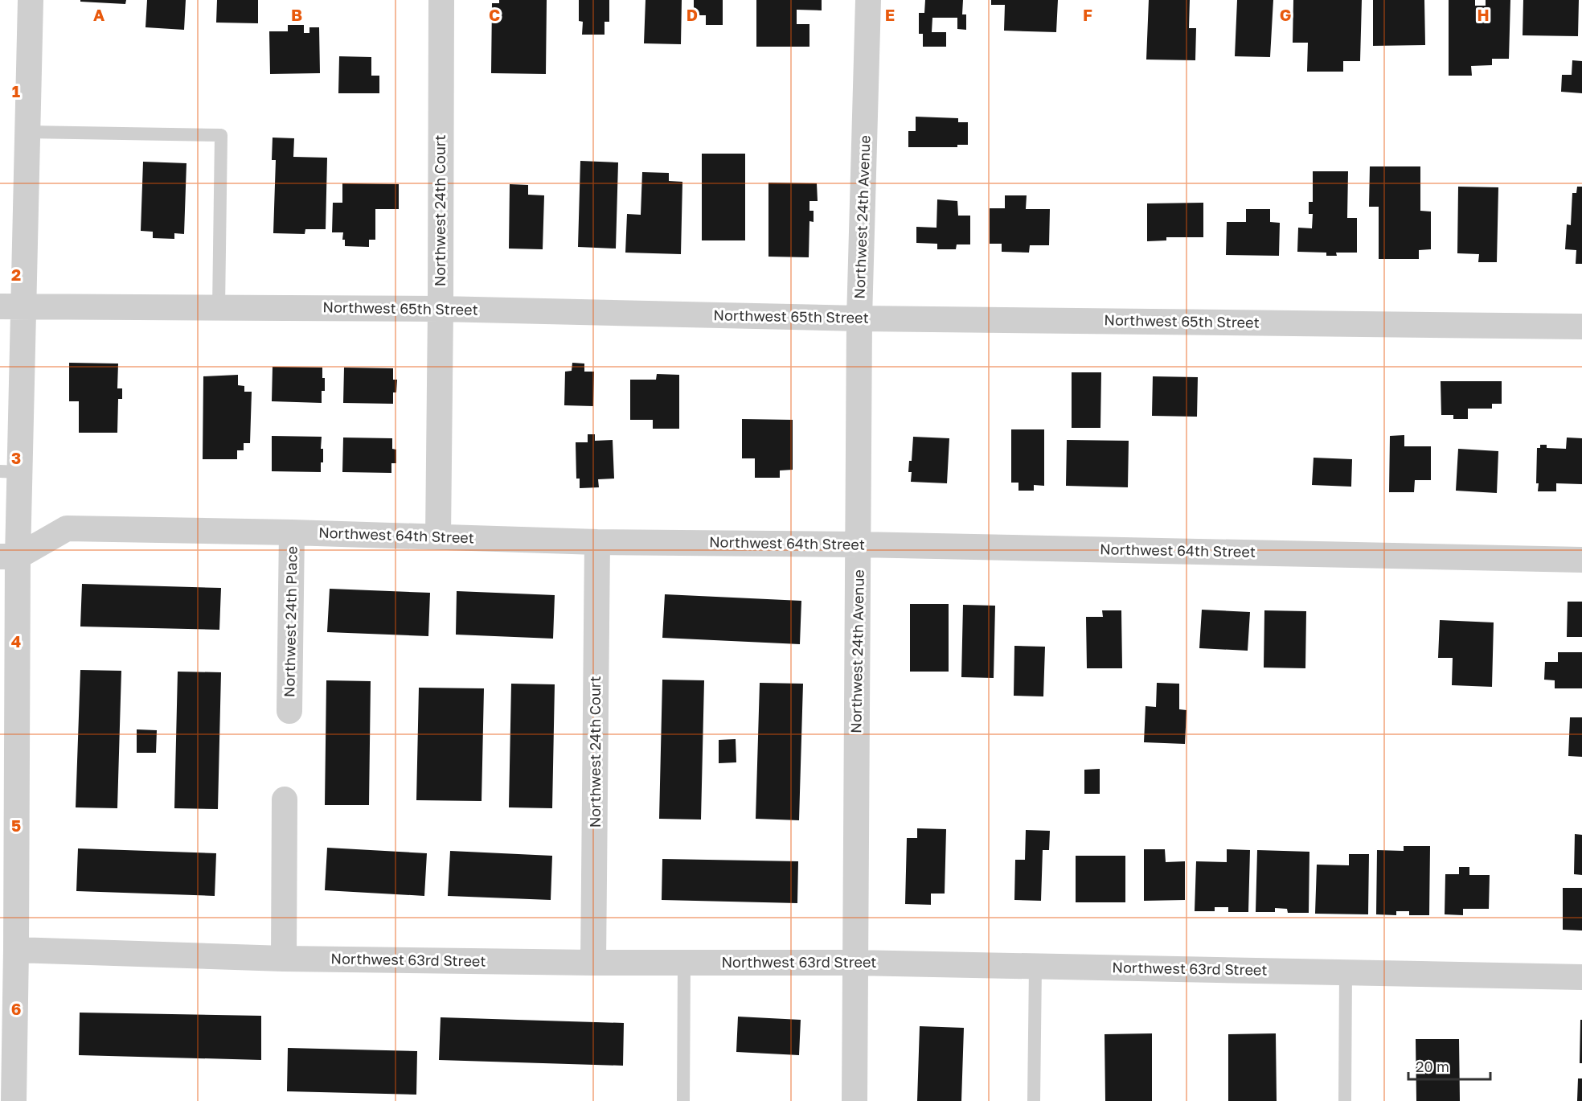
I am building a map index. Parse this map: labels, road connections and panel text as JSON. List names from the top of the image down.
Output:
{
  "streets": {
    "street": [
      "Northwest 24th Court",
      "Northwest 24th Avenue",
      "Northwest 65th Street",
      "Northwest 64th Street",
      "Northwest 24th Place",
      "Northwest 63rd Street"
    ]
  },
  "crossings": [
    ["Northwest 24th Court", "Northwest 65th Street"],
    ["Northwest 24th Court", "Northwest 64th Street"],
    ["Northwest 24th Court", "Northwest 63rd Street"],
    ["Northwest 24th Avenue", "Northwest 65th Street"],
    ["Northwest 24th Avenue", "Northwest 64th Street"],
    ["Northwest 24th Avenue", "Northwest 63rd Street"],
    ["Northwest 64th Street", "Northwest 24th Place"]
  ],
  "scale_bar": "20 m",
  "grid": {
    "columns": [
      "A",
      "B",
      "C",
      "D",
      "E",
      "F",
      "G",
      "H"
    ],
    "rows": [
      "1",
      "2",
      "3",
      "4",
      "5",
      "6"
    ]
  }
}
